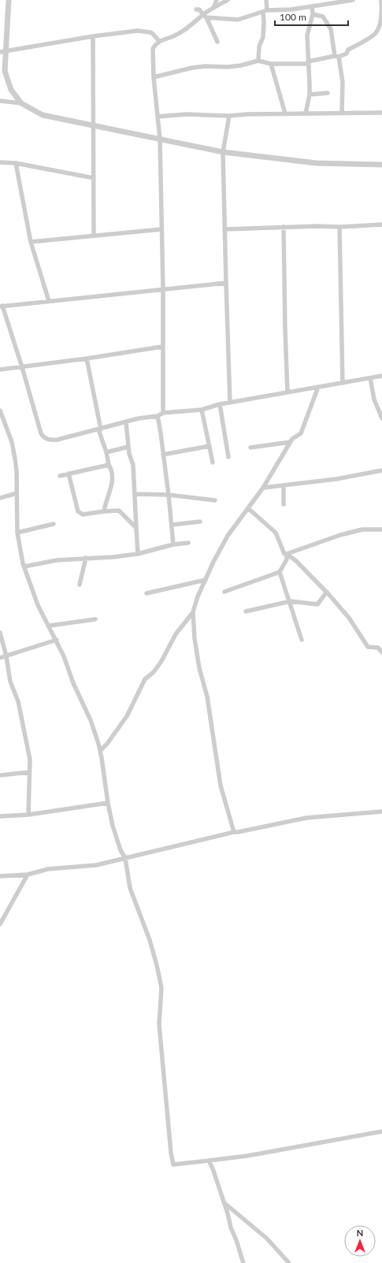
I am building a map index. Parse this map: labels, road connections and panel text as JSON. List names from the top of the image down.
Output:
{
  "scale_bar": "100 m",
  "north": "top"
}
